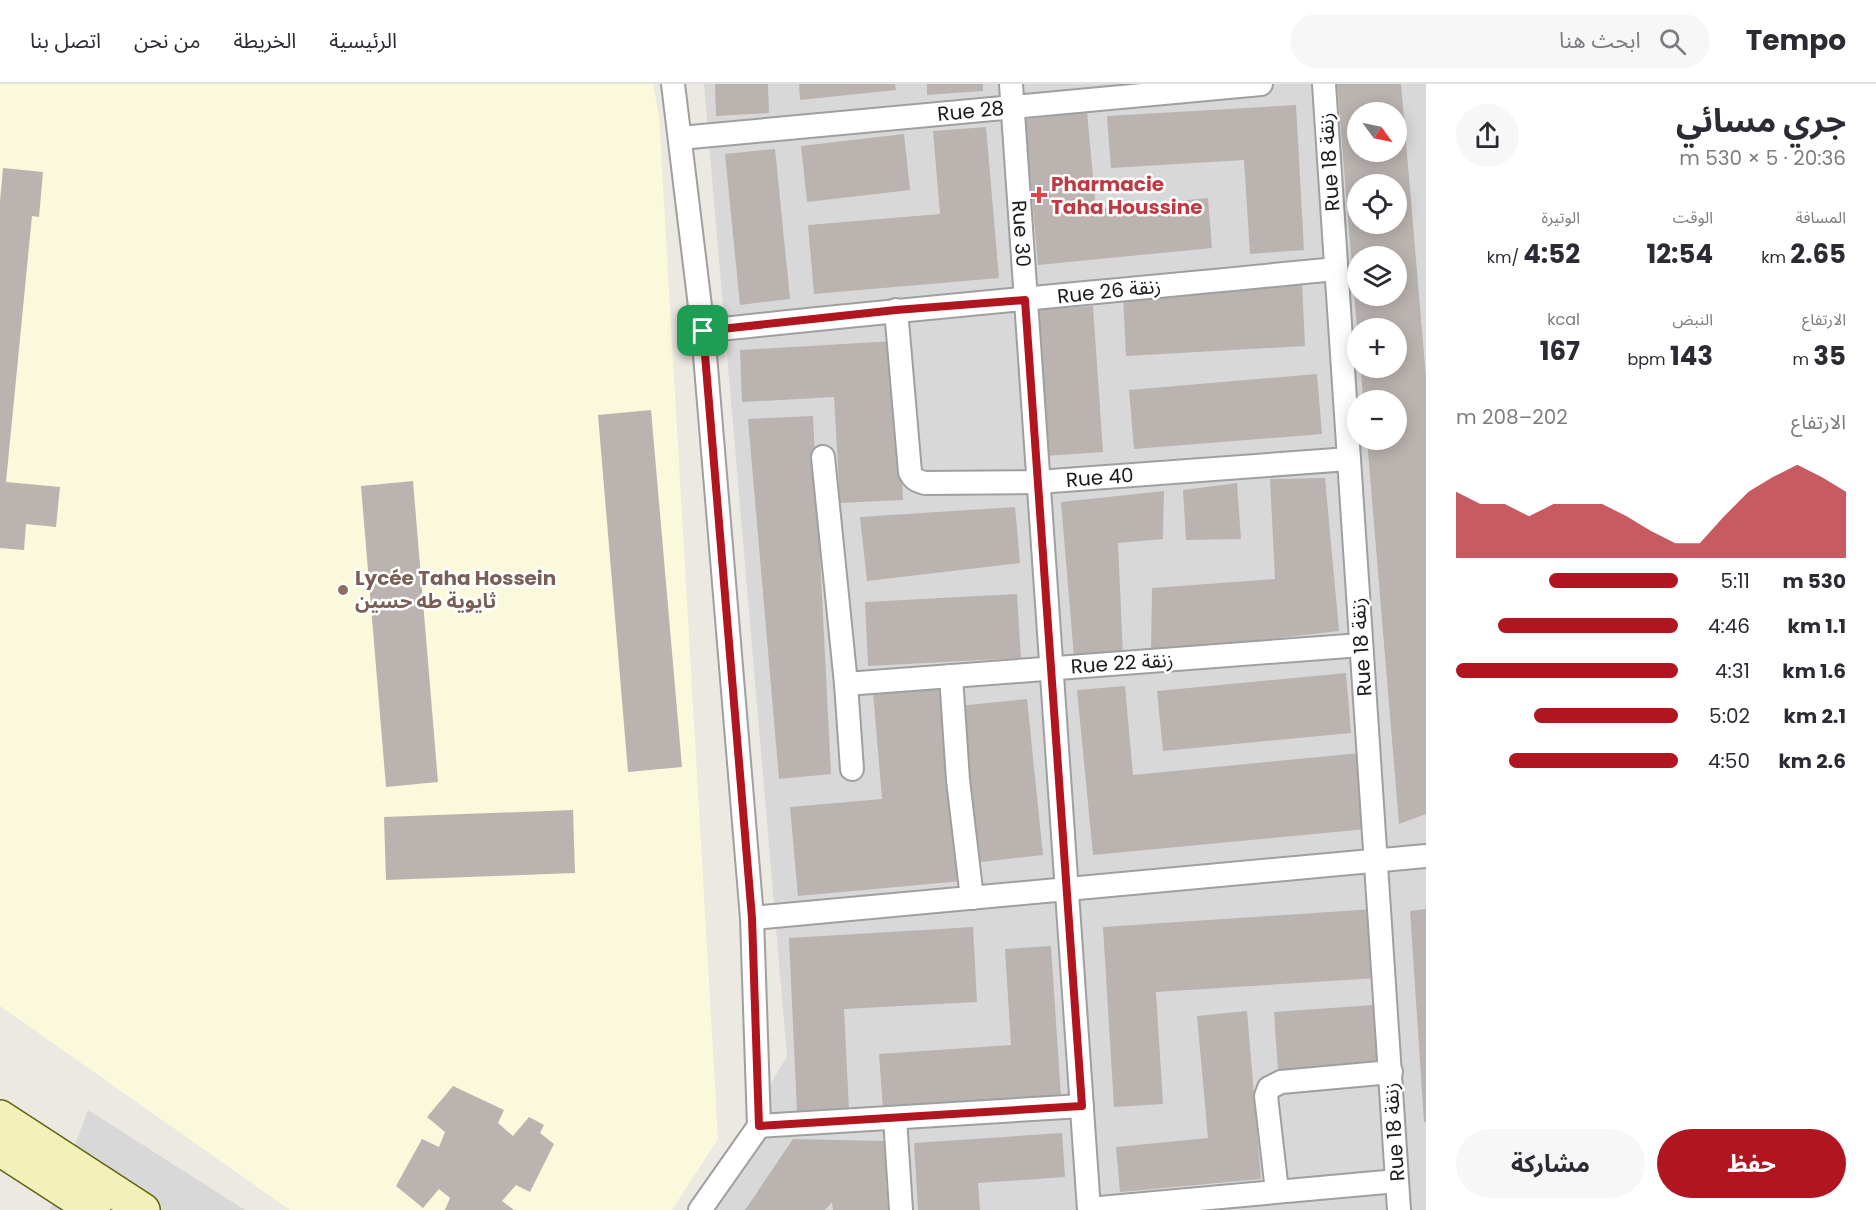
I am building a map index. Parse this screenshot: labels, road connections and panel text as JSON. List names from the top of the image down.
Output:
{
  "streets": {
    "street": [
      "Rue 28",
      "Rue 18 زنقة",
      "Rue 30",
      "Rue 26 زنقة",
      "Rue 40",
      "Rue 22 زنقة"
    ]
  },
  "crossings": [
    ["Rue 28", "Rue 30"],
    ["Rue 18 زنقة", "Rue 26 زنقة"],
    ["Rue 18 زنقة", "Rue 40"],
    ["Rue 18 زنقة", "Rue 22 زنقة"],
    ["Rue 30", "Rue 26 زنقة"],
    ["Rue 30", "Rue 40"],
    ["Rue 30", "Rue 22 زنقة"],
    ["Rue 26 زنقة", "Rue 40"]
  ],
  "places": {
    "health": ["Pharmacie Taha Houssine"],
    "other": ["Lycée Taha Hossein ثايوية طه حسين"]
  },
  "north": "bottom right",
  "page": {
    "header": "Tempo",
    "search": "ابحث هنا",
    "nav": [
      "الرئيسية",
      "الخريطة",
      "من نحن",
      "اتصل بنا"
    ],
    "heading": ["جري مسائي", "20:36 · 5 × 530 m"],
    "map_buttons": ["+", "−"],
    "stats": [
      ["المسافة", "2.65 km"],
      ["الوقت", "12:54"],
      ["الوتيرة", "4:52 /km"],
      ["الارتفاع", "35 m"],
      ["النبض", "143 bpm"],
      ["kcal", "167"]
    ],
    "chart": ["الارتفاع", "202–208 m"],
    "list": [
      {
        "name": "530 m",
        "note": "5:11"
      },
      {
        "name": "1.1 km",
        "note": "4:46"
      },
      {
        "name": "1.6 km",
        "note": "4:31"
      },
      {
        "name": "2.1 km",
        "note": "5:02"
      },
      {
        "name": "2.6 km",
        "note": "4:50"
      }
    ],
    "buttons": ["حفظ", "مشاركة"]
  }
}
